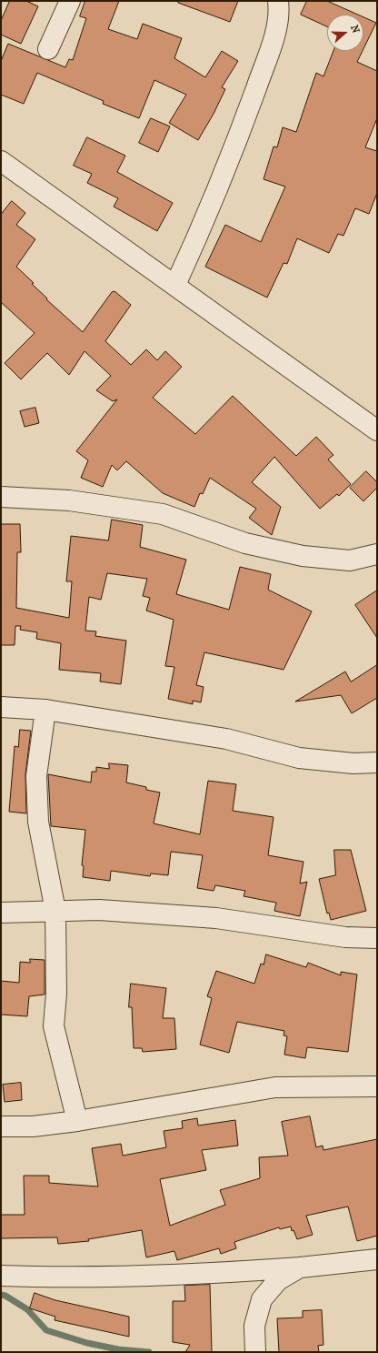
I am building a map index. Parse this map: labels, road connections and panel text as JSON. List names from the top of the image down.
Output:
{
  "north": "right"
}
